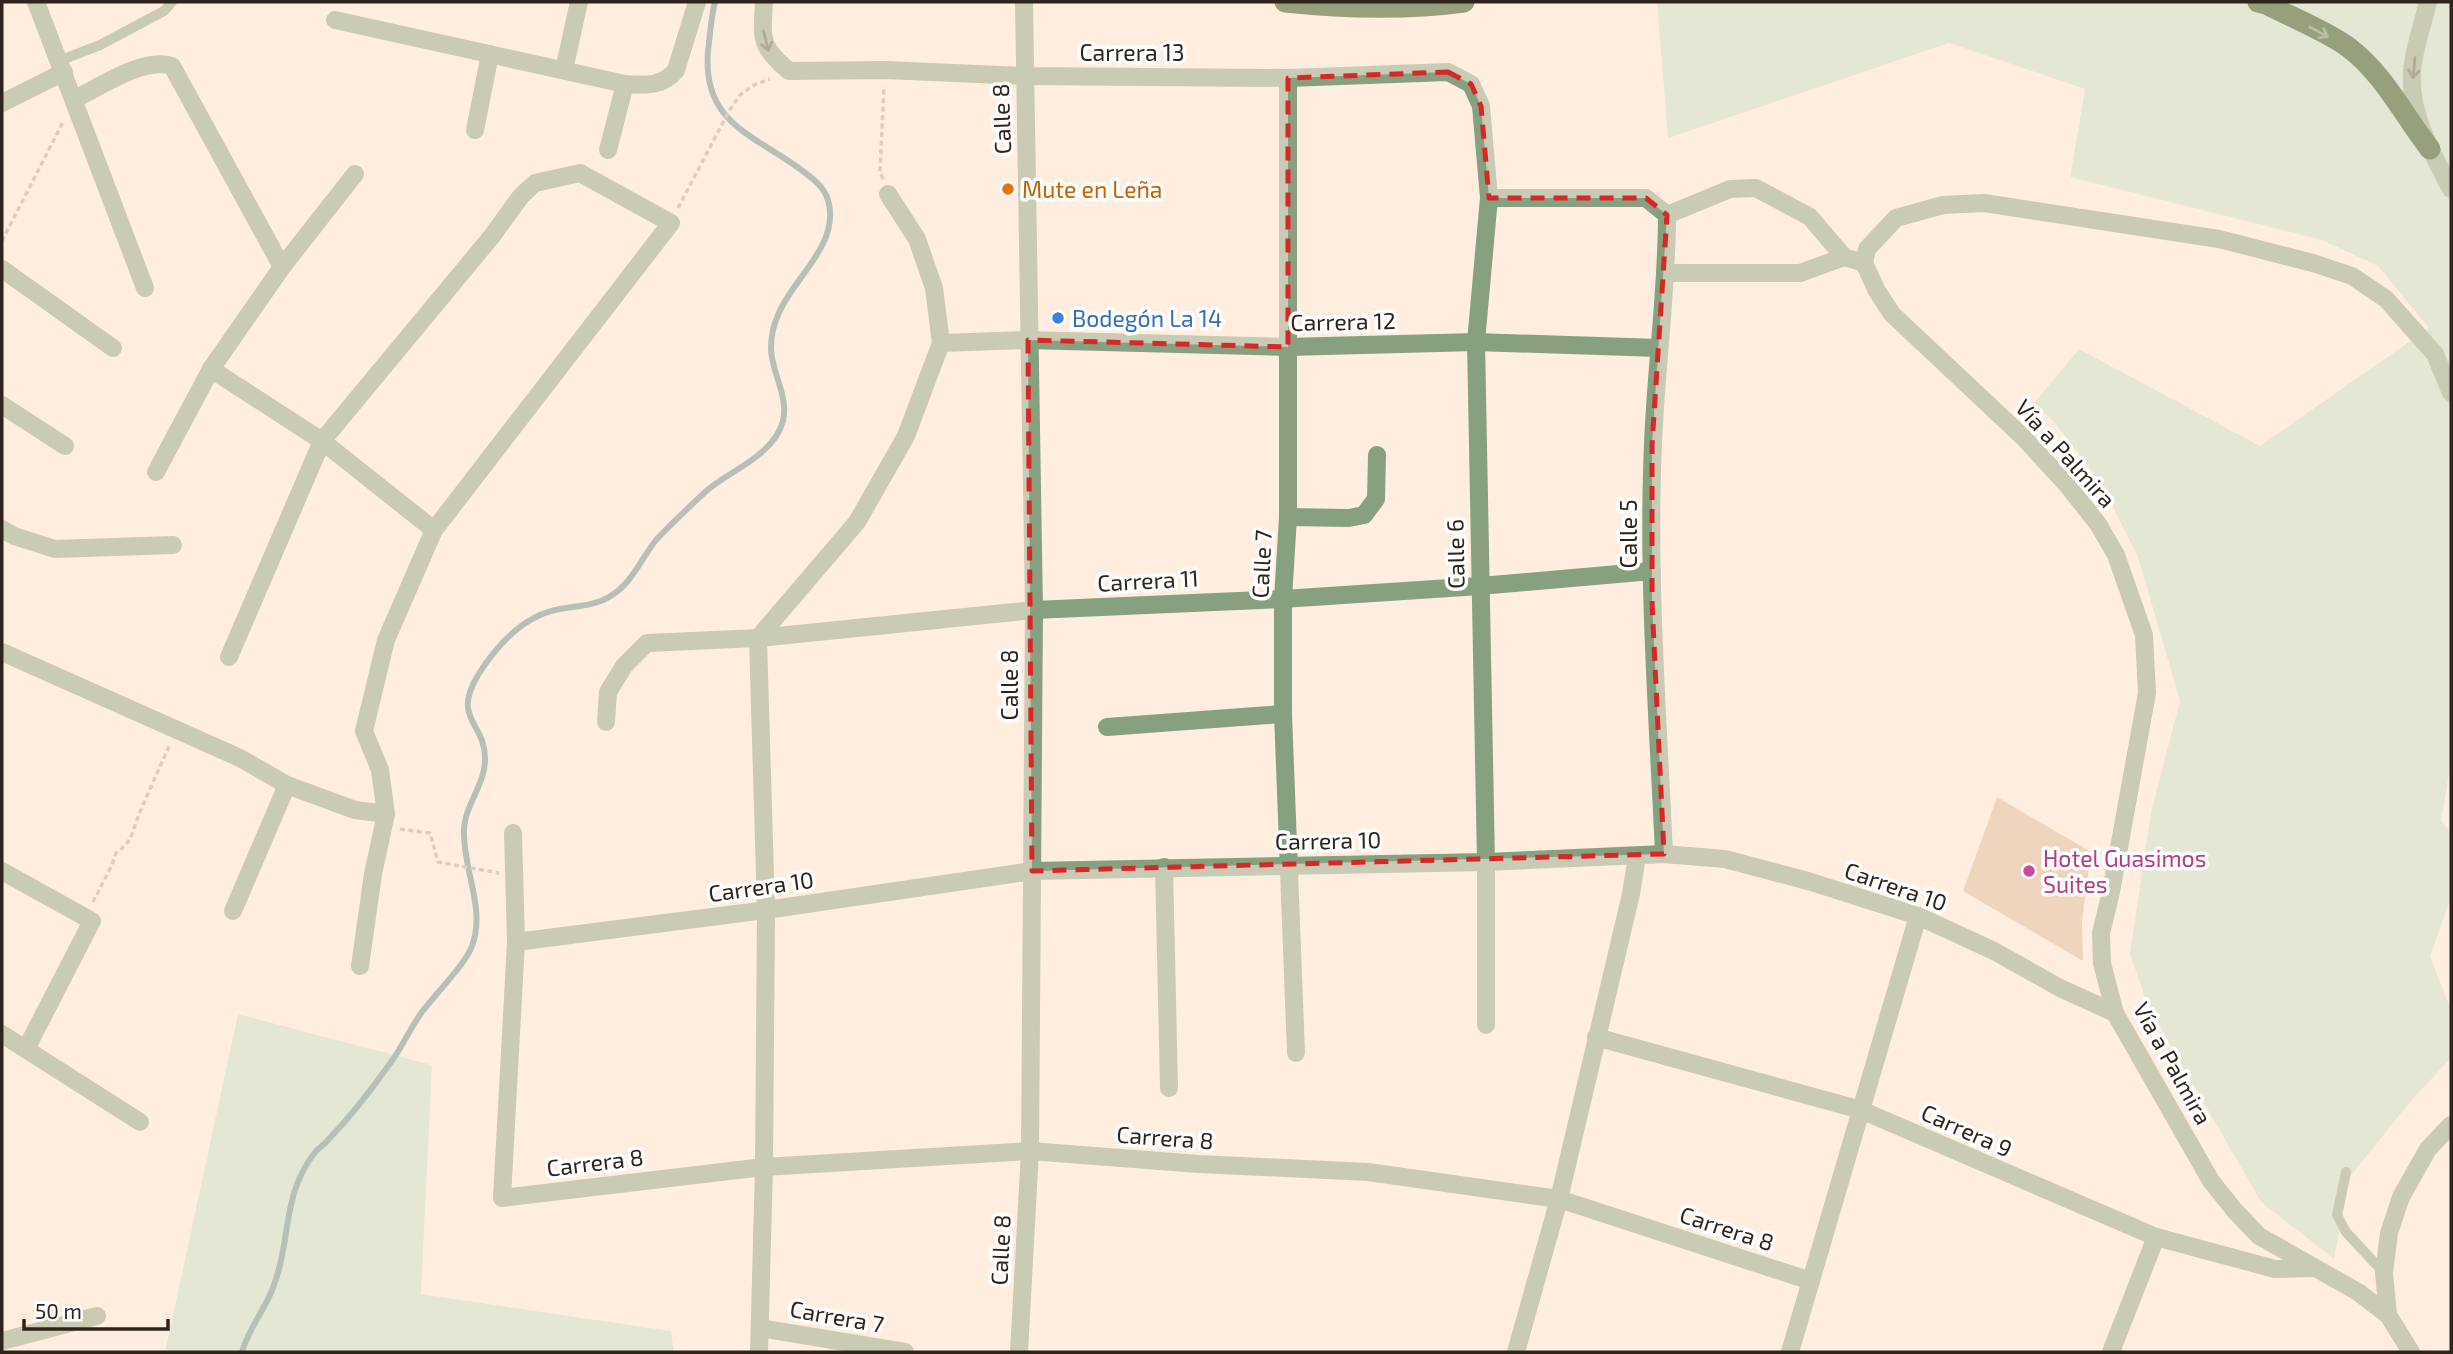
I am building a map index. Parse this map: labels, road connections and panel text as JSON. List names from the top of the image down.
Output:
{
  "streets": {
    "street": [
      "Carrera 13",
      "Calle 8",
      "Carrera 12",
      "Vía a Palmira",
      "Calle 5",
      "Calle 6",
      "Calle 7",
      "Carrera 11",
      "Carrera 10",
      "Carrera 9",
      "Carrera 8",
      "Carrera 7"
    ]
  },
  "crossings": [
    ["Carrera 13", "Calle 8"],
    ["Carrera 13", "Calle 6"],
    ["Carrera 13", "Calle 7"],
    ["Calle 8", "Carrera 12"],
    ["Calle 8", "Carrera 11"],
    ["Calle 8", "Carrera 10"],
    ["Calle 8", "Carrera 8"],
    ["Carrera 12", "Calle 5"],
    ["Carrera 12", "Calle 6"],
    ["Carrera 12", "Calle 7"],
    ["Vía a Palmira", "Carrera 10"],
    ["Vía a Palmira", "Carrera 9"],
    ["Calle 5", "Carrera 11"],
    ["Calle 5", "Carrera 10"],
    ["Calle 6", "Carrera 11"],
    ["Calle 6", "Carrera 10"],
    ["Calle 7", "Carrera 11"],
    ["Calle 7", "Carrera 10"],
    ["Carrera 10", "Carrera 8"]
  ],
  "places": ["Mute en Leña", "Bodegón La 14", "Hotel Guasimos Suites"],
  "scale_bar": "50 m"
}
